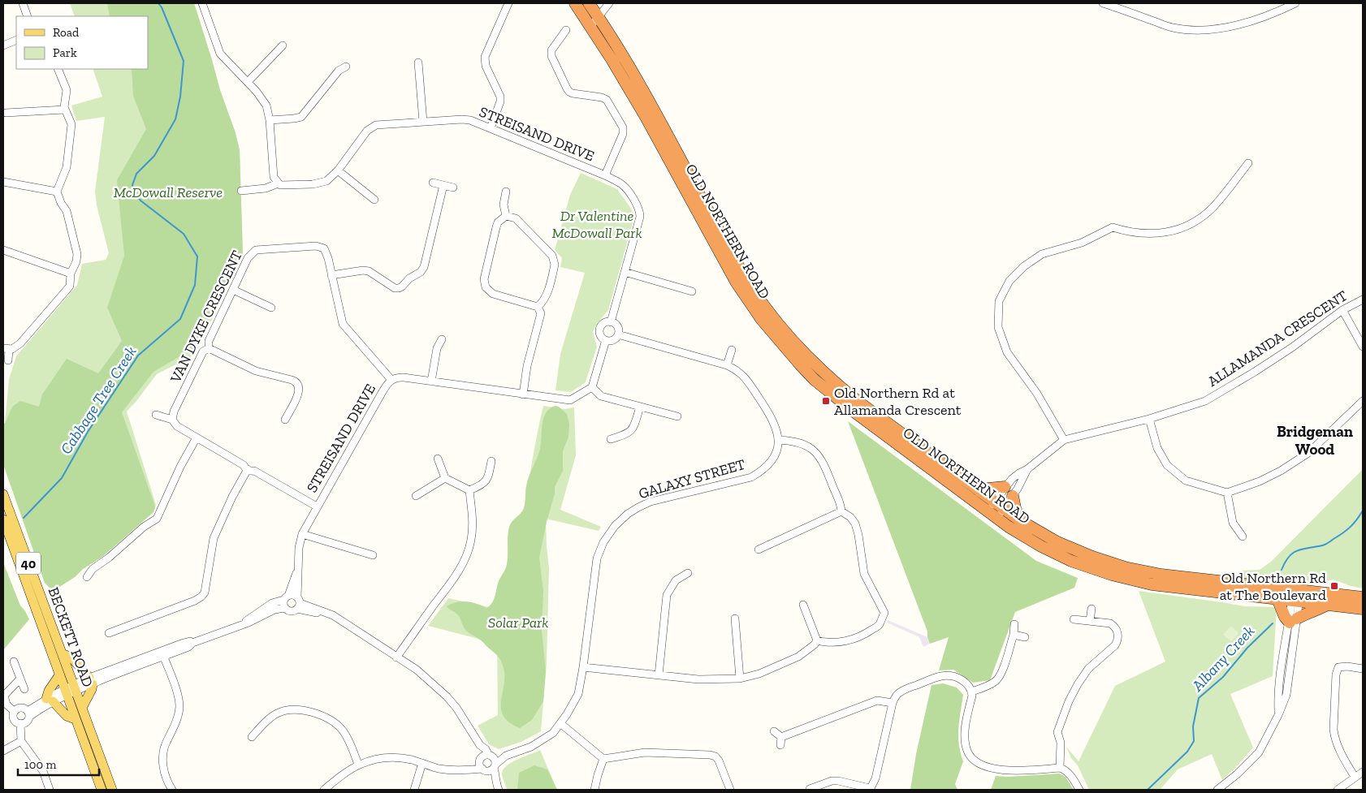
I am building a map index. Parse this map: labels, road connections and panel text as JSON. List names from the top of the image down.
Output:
{
  "streets": {
    "highway": ["OLD NORTHERN ROAD"],
    "main road": ["40", "BECKETT ROAD"],
    "street": [
      "STREISAND DRIVE",
      "VAN DYKE CRESCENT",
      "ALLAMANDA CRESCENT",
      "GALAXY STREET"
    ]
  },
  "crossings": [
    ["STREISAND DRIVE", "VAN DYKE CRESCENT"],
    ["OLD NORTHERN ROAD", "ALLAMANDA CRESCENT"]
  ],
  "districts": ["Bridgeman Wood"],
  "water": ["Cabbage Tree Creek", "Albany Creek"],
  "parks": ["McDowall Reserve", "Dr Valentine McDowall Park", "Solar Park"],
  "places": {
    "transit": ["Old Northern Rd at Allamanda Crescent", "Old Northern Rd at The Boulevard"]
  },
  "legend": ["Road", "Park"],
  "scale_bar": "100 m"
}
